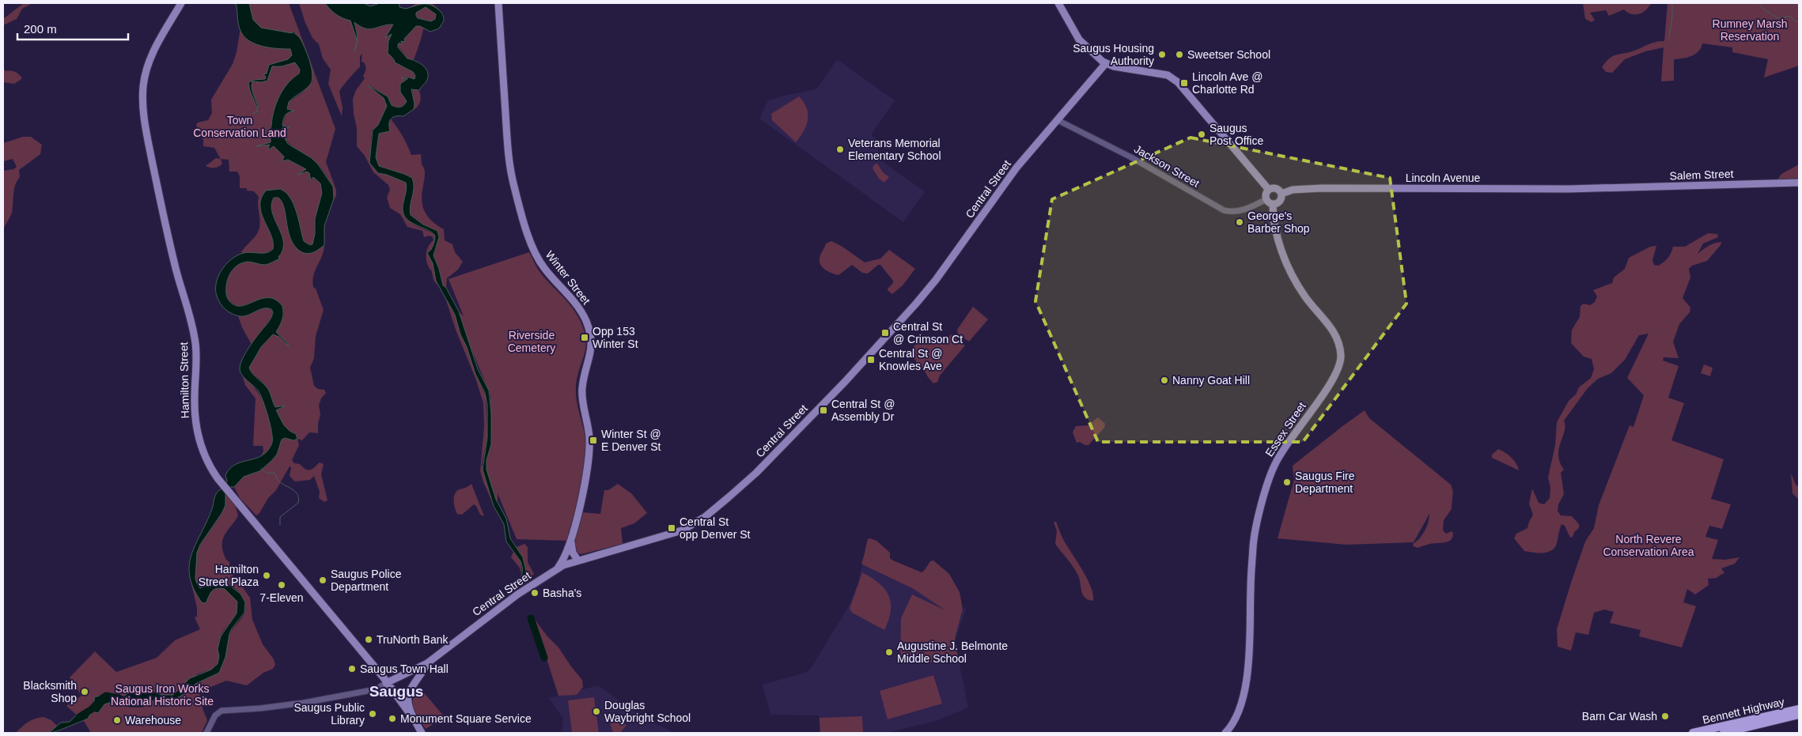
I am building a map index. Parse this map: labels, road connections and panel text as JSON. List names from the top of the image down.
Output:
{
  "streets": {
    "highway": ["Bennett Highway"],
    "main road": [
      "Salem Street",
      "Lincoln Avenue",
      "Central Street",
      "Winter Street",
      "Hamilton Street",
      "Essex Street"
    ],
    "street": ["Jackson Street"]
  },
  "crossings": [
    ["Jackson Street", "Lincoln Avenue"],
    ["Jackson Street", "Central Street"],
    ["Jackson Street", "Essex Street"],
    ["Salem Street", "Lincoln Avenue"],
    ["Lincoln Avenue", "Essex Street"],
    ["Central Street", "Winter Street"],
    ["Central Street", "Hamilton Street"]
  ],
  "districts": ["Saugus"],
  "parks": [
    "Rumney Marsh Reservation",
    "Town Conservation Land",
    "Riverside Cemetery",
    "North Revere Conservation Area",
    "Saugus Iron Works National Historic Site"
  ],
  "places": {
    "other": [
      "Saugus Housing Authority",
      "Sweetser School",
      "Saugus Post Office",
      "Veterans Memorial Elementary School",
      "George's Barber Shop",
      "Nanny Goat Hill",
      "Saugus Fire Department",
      "Hamilton Street Plaza",
      "Saugus Police Department",
      "7-Eleven",
      "Basha's",
      "TruNorth Bank",
      "Augustine J. Belmonte Middle School",
      "Saugus Town Hall",
      "Blacksmith Shop",
      "Douglas Waybright School",
      "Saugus Public Library",
      "Barn Car Wash",
      "Monument Square Service",
      "Warehouse"
    ],
    "transit": [
      "Lincoln Ave @ Charlotte Rd",
      "Central St @ Crimson Ct",
      "Opp 153 Winter St",
      "Central St @ Knowles Ave",
      "Central St @ Assembly Dr",
      "Winter St @ E Denver St",
      "Central St opp Denver St"
    ]
  },
  "scale_bar": "200 m"
}
